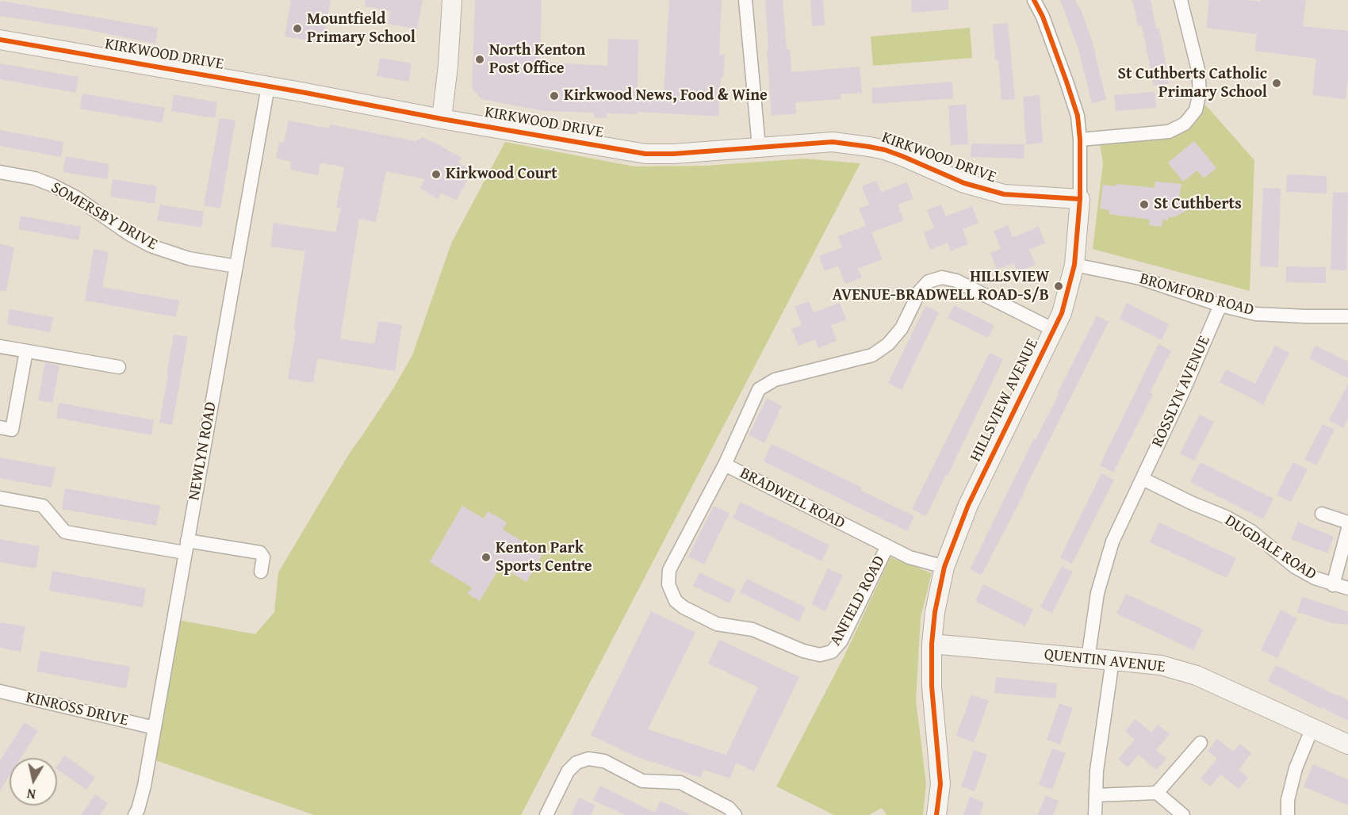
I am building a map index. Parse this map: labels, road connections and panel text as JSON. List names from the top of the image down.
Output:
{
  "streets": {
    "street": [
      "KIRKWOOD DRIVE",
      "SOMERSBY DRIVE",
      "BROMFORD ROAD",
      "ROSSLYN AVENUE",
      "HILLSVIEW AVENUE",
      "NEWLYN ROAD",
      "BRADWELL ROAD",
      "DUGDALE ROAD",
      "ANFIELD ROAD",
      "QUENTIN AVENUE",
      "KINROSS DRIVE"
    ]
  },
  "crossings": [
    ["KIRKWOOD DRIVE", "HILLSVIEW AVENUE"],
    ["KIRKWOOD DRIVE", "NEWLYN ROAD"],
    ["SOMERSBY DRIVE", "NEWLYN ROAD"],
    ["BROMFORD ROAD", "ROSSLYN AVENUE"],
    ["BROMFORD ROAD", "HILLSVIEW AVENUE"],
    ["ROSSLYN AVENUE", "DUGDALE ROAD"],
    ["ROSSLYN AVENUE", "QUENTIN AVENUE"],
    ["HILLSVIEW AVENUE", "BRADWELL ROAD"],
    ["HILLSVIEW AVENUE", "QUENTIN AVENUE"],
    ["NEWLYN ROAD", "KINROSS DRIVE"],
    ["BRADWELL ROAD", "ANFIELD ROAD"]
  ],
  "places": [
    "Mountfield Primary School",
    "North Kenton Post Office",
    "St Cuthberts Catholic Primary School",
    "Kirkwood News, Food & Wine",
    "Kirkwood Court",
    "St Cuthberts",
    "HILLSVIEW AVENUE-BRADWELL ROAD-S/B",
    "Kenton Park Sports Centre"
  ],
  "north": "bottom"
}
